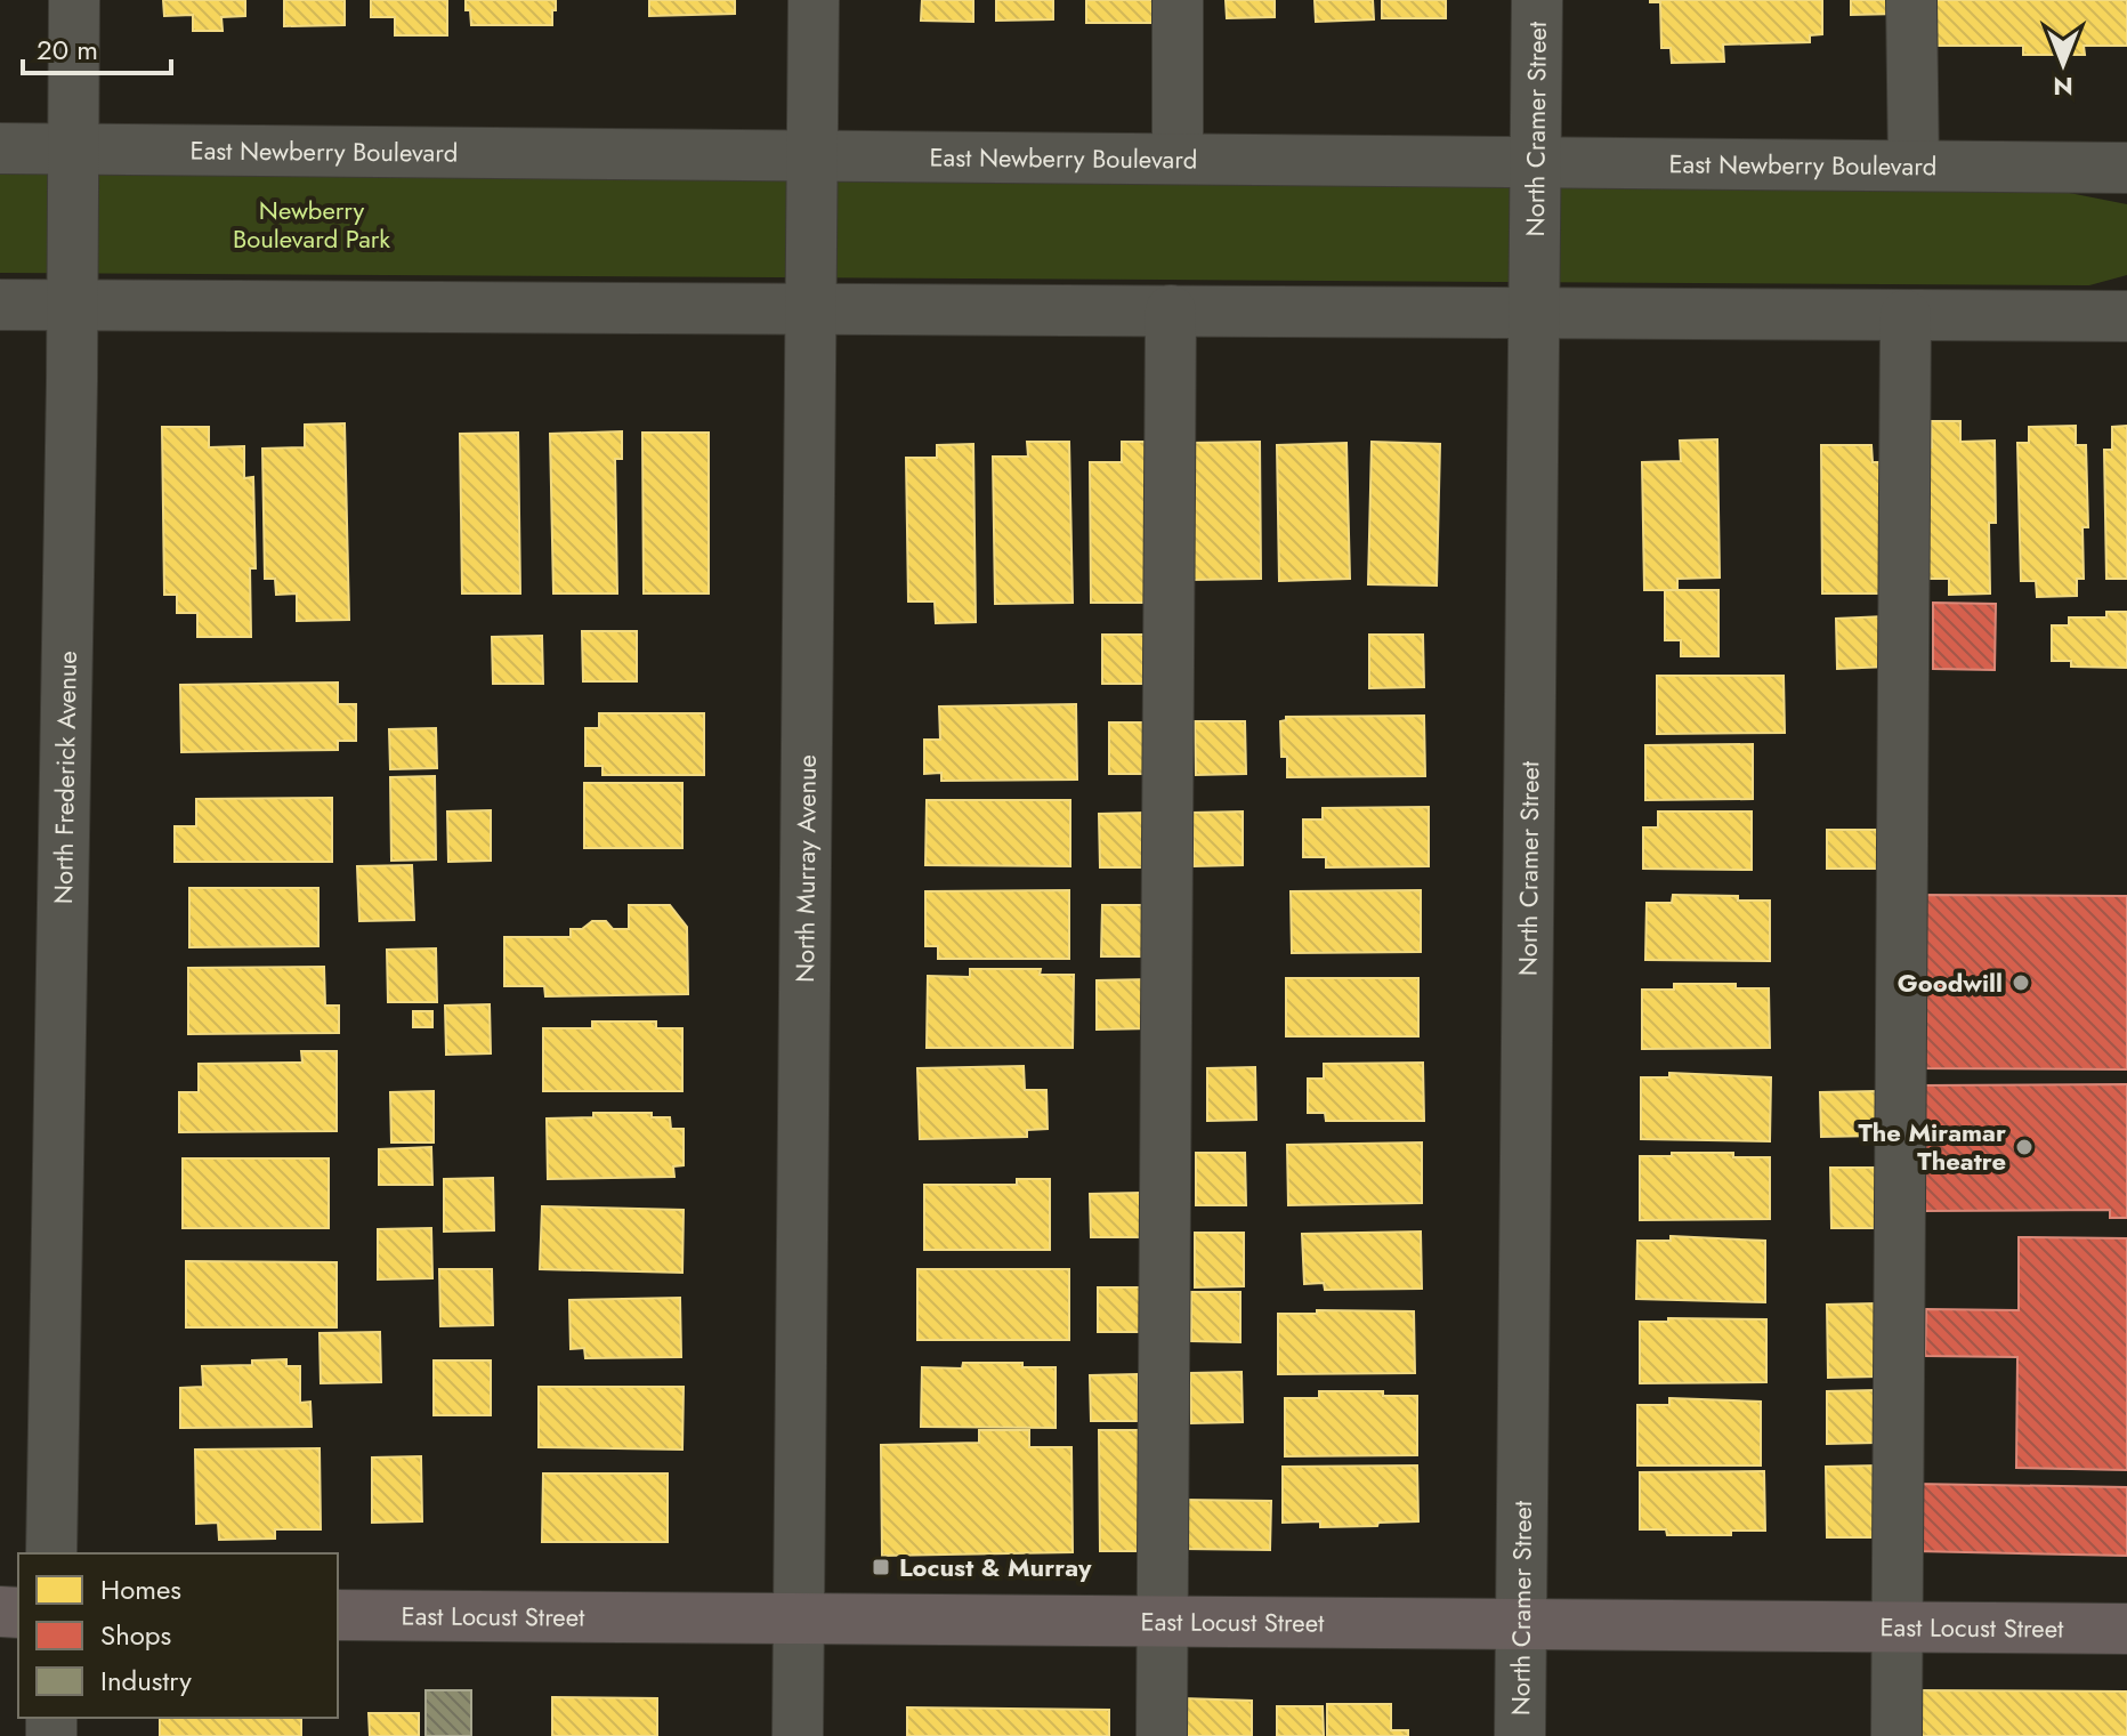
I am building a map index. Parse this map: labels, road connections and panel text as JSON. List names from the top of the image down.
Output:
{
  "streets": {
    "main road": ["East Locust Street"],
    "street": [
      "North Cramer Street",
      "East Newberry Boulevard",
      "North Frederick Avenue",
      "North Murray Avenue"
    ]
  },
  "crossings": [
    ["North Cramer Street", "East Newberry Boulevard"],
    ["North Cramer Street", "East Locust Street"],
    ["East Newberry Boulevard", "North Frederick Avenue"],
    ["East Newberry Boulevard", "North Murray Avenue"],
    ["North Murray Avenue", "East Locust Street"]
  ],
  "parks": ["Newberry Boulevard Park"],
  "places": {
    "other": ["Goodwill", "The Miramar Theatre"],
    "transit": ["Locust & Murray"]
  },
  "legend": ["Homes", "Shops", "Industry"],
  "scale_bar": "20 m",
  "north": "bottom"
}
